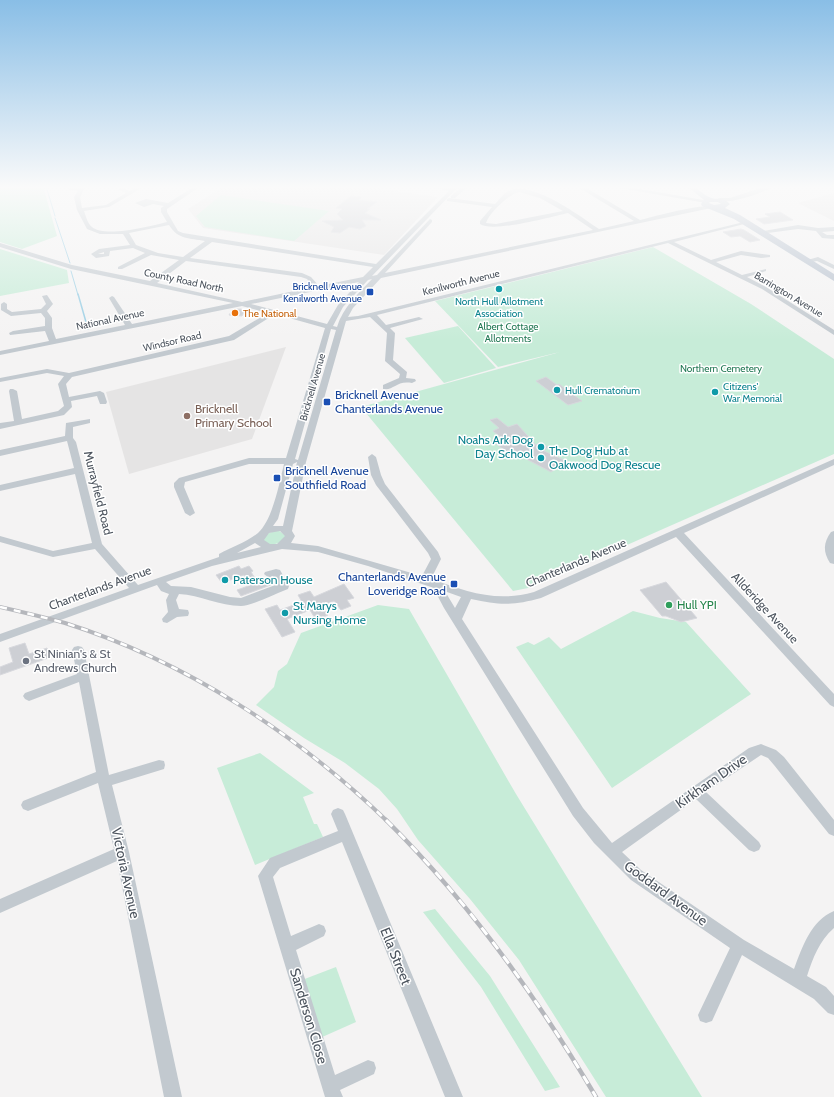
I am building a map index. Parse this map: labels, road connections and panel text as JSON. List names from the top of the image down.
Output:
{
  "streets": {
    "street": [
      "County Road North",
      "Kenilworth Avenue",
      "Barrington Avenue",
      "National Avenue",
      "Windsor Road",
      "Bricknell Avenue",
      "Murrayfield Road",
      "Chanterlands Avenue",
      "Allderidge Avenue",
      "Kirkham Drive",
      "Victoria Avenue",
      "Goddard Avenue",
      "Ella Street",
      "Sanderson Close"
    ]
  },
  "crossings": [
    ["County Road North", "National Avenue"],
    ["County Road North", "Windsor Road"],
    ["County Road North", "Bricknell Avenue"],
    ["Kenilworth Avenue", "Barrington Avenue"],
    ["Kenilworth Avenue", "Bricknell Avenue"],
    ["National Avenue", "Bricknell Avenue"],
    ["Bricknell Avenue", "Chanterlands Avenue"],
    ["Murrayfield Road", "Chanterlands Avenue"],
    ["Chanterlands Avenue", "Allderidge Avenue"],
    ["Chanterlands Avenue", "Goddard Avenue"],
    ["Kirkham Drive", "Goddard Avenue"],
    ["Ella Street", "Sanderson Close"]
  ],
  "parks": ["Albert Cottage Allotments", "Northern Cemetery"],
  "places": {
    "other": [
      "North Hull Allotment Association",
      "The National",
      "Hull Crematorium",
      "Citizens' War Memorial",
      "Bricknell Primary School",
      "Noahs Ark Dog Day School",
      "The Dog Hub at Oakwood Dog Rescue",
      "Paterson House",
      "Hull YPI",
      "St Marys Nursing Home",
      "St Ninian's & St Andrews Church"
    ],
    "transit": [
      "Bricknell Avenue Kenilworth Avenue",
      "Bricknell Avenue Chanterlands Avenue",
      "Bricknell Avenue Southfield Road",
      "Chanterlands Avenue Loveridge Road"
    ]
  }
}
